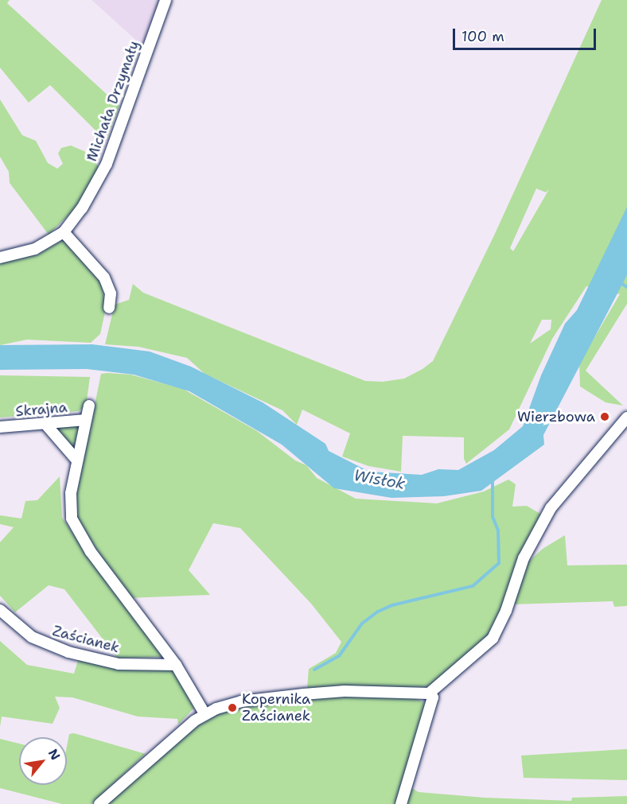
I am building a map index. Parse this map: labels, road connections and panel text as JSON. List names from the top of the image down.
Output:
{
  "streets": {
    "street": ["Michała Drzymały", "Skrajna", "Zaścianek"]
  },
  "water": ["Wisłok"],
  "places": ["Wierzbowa", "Kopernika Zaścianek"],
  "scale_bar": "100 m",
  "north": "top right"
}
